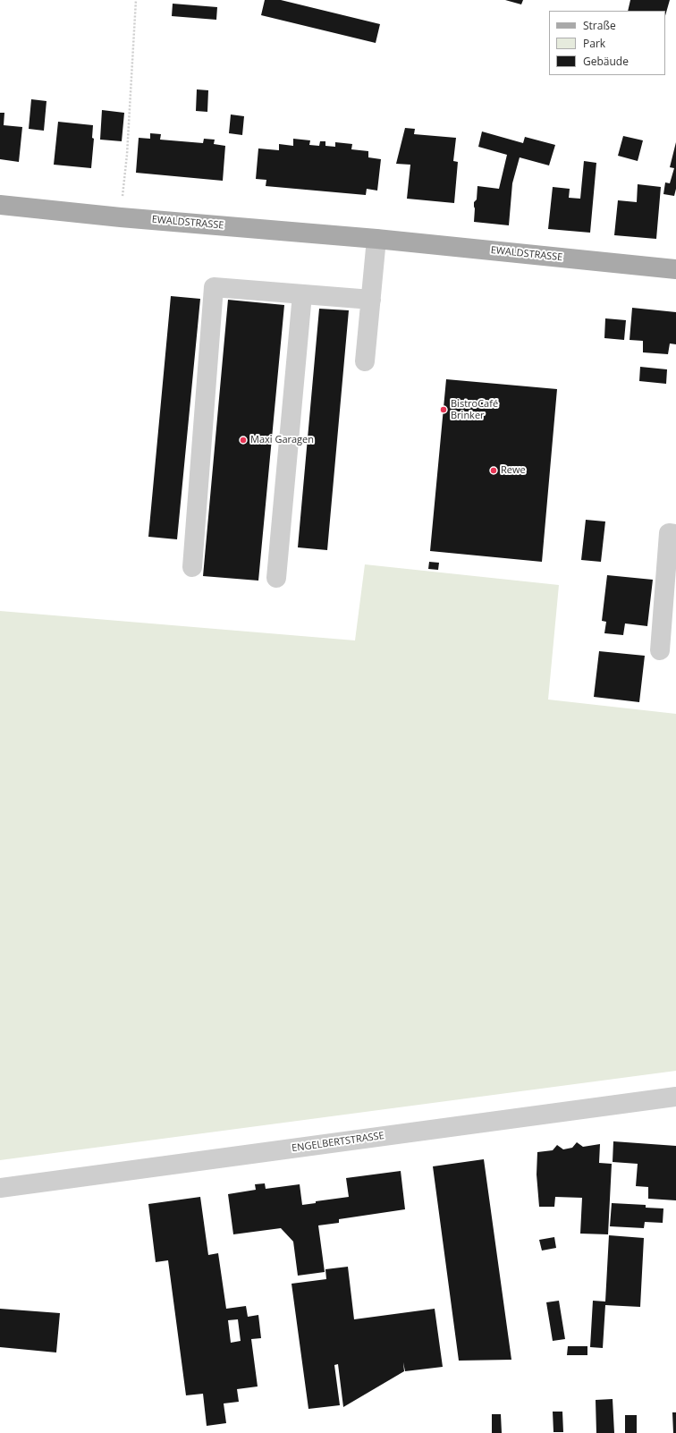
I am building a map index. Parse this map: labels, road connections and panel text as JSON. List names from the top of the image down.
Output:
{
  "streets": {
    "main road": ["EWALDSTRASSE"],
    "street": ["ENGELBERTSTRASSE"]
  },
  "places": ["BistroCafé Brinker", "Maxi Garagen", "Rewe"],
  "legend": ["Straße", "Park", "Gebäude"]
}
